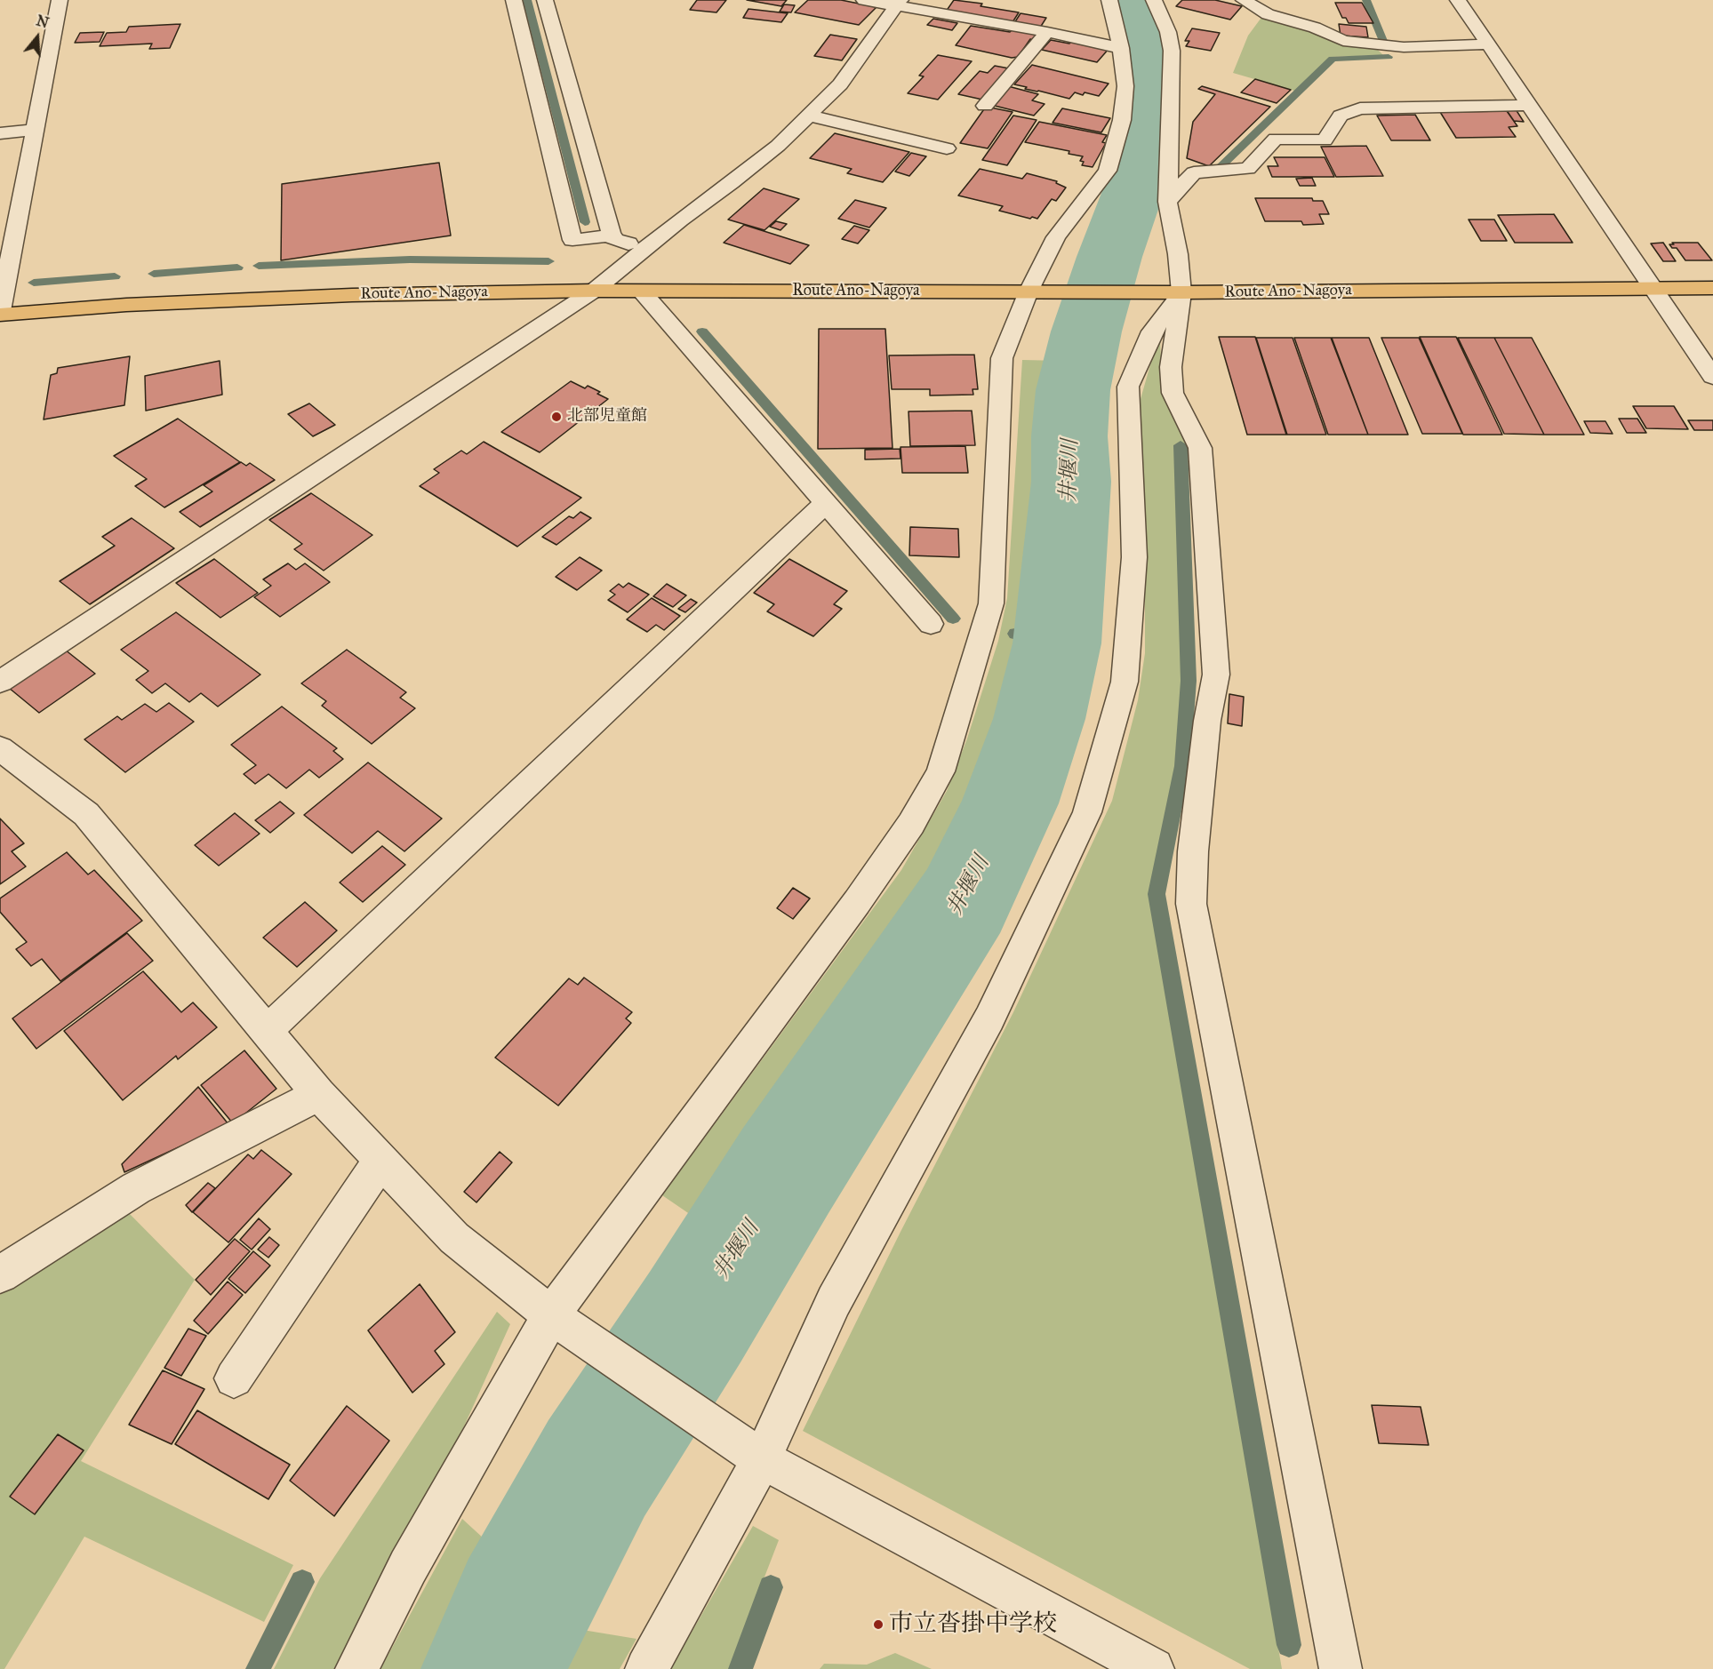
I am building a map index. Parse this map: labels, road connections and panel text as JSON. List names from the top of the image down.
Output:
{
  "streets": {
    "main road": ["Route Ano-Nagoya"]
  },
  "water": ["井堰川"],
  "places": ["北部児童館", "市立沓掛中学校"],
  "north": "top"
}
